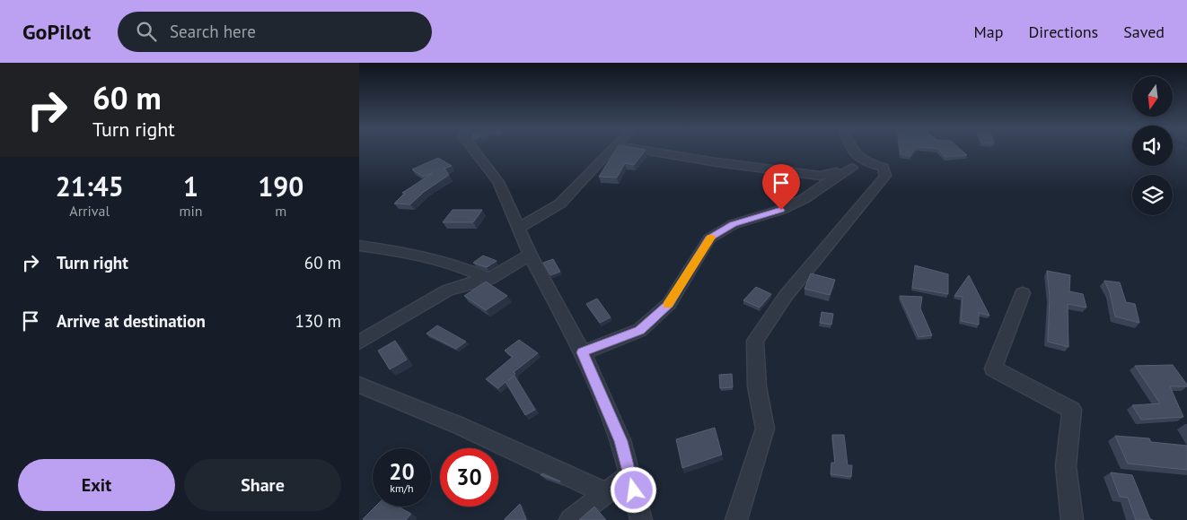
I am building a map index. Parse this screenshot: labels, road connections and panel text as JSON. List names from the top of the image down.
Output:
{
  "north": "bottom",
  "page": {
    "header": "GoPilot",
    "search": "Search here",
    "nav": ["Map", "Directions", "Saved"],
    "turn": ["60 m", "Turn right"],
    "eta": [
      "21:45",
      "Arrival",
      "1",
      "min",
      "190",
      "m"
    ],
    "list": [
      {
        "name": "Turn right",
        "value": "60 m"
      },
      {
        "name": "Arrive at destination",
        "value": "130 m"
      }
    ],
    "speed": "20 km/h",
    "limit": "30",
    "buttons": ["Exit", "Share"]
  }
}
